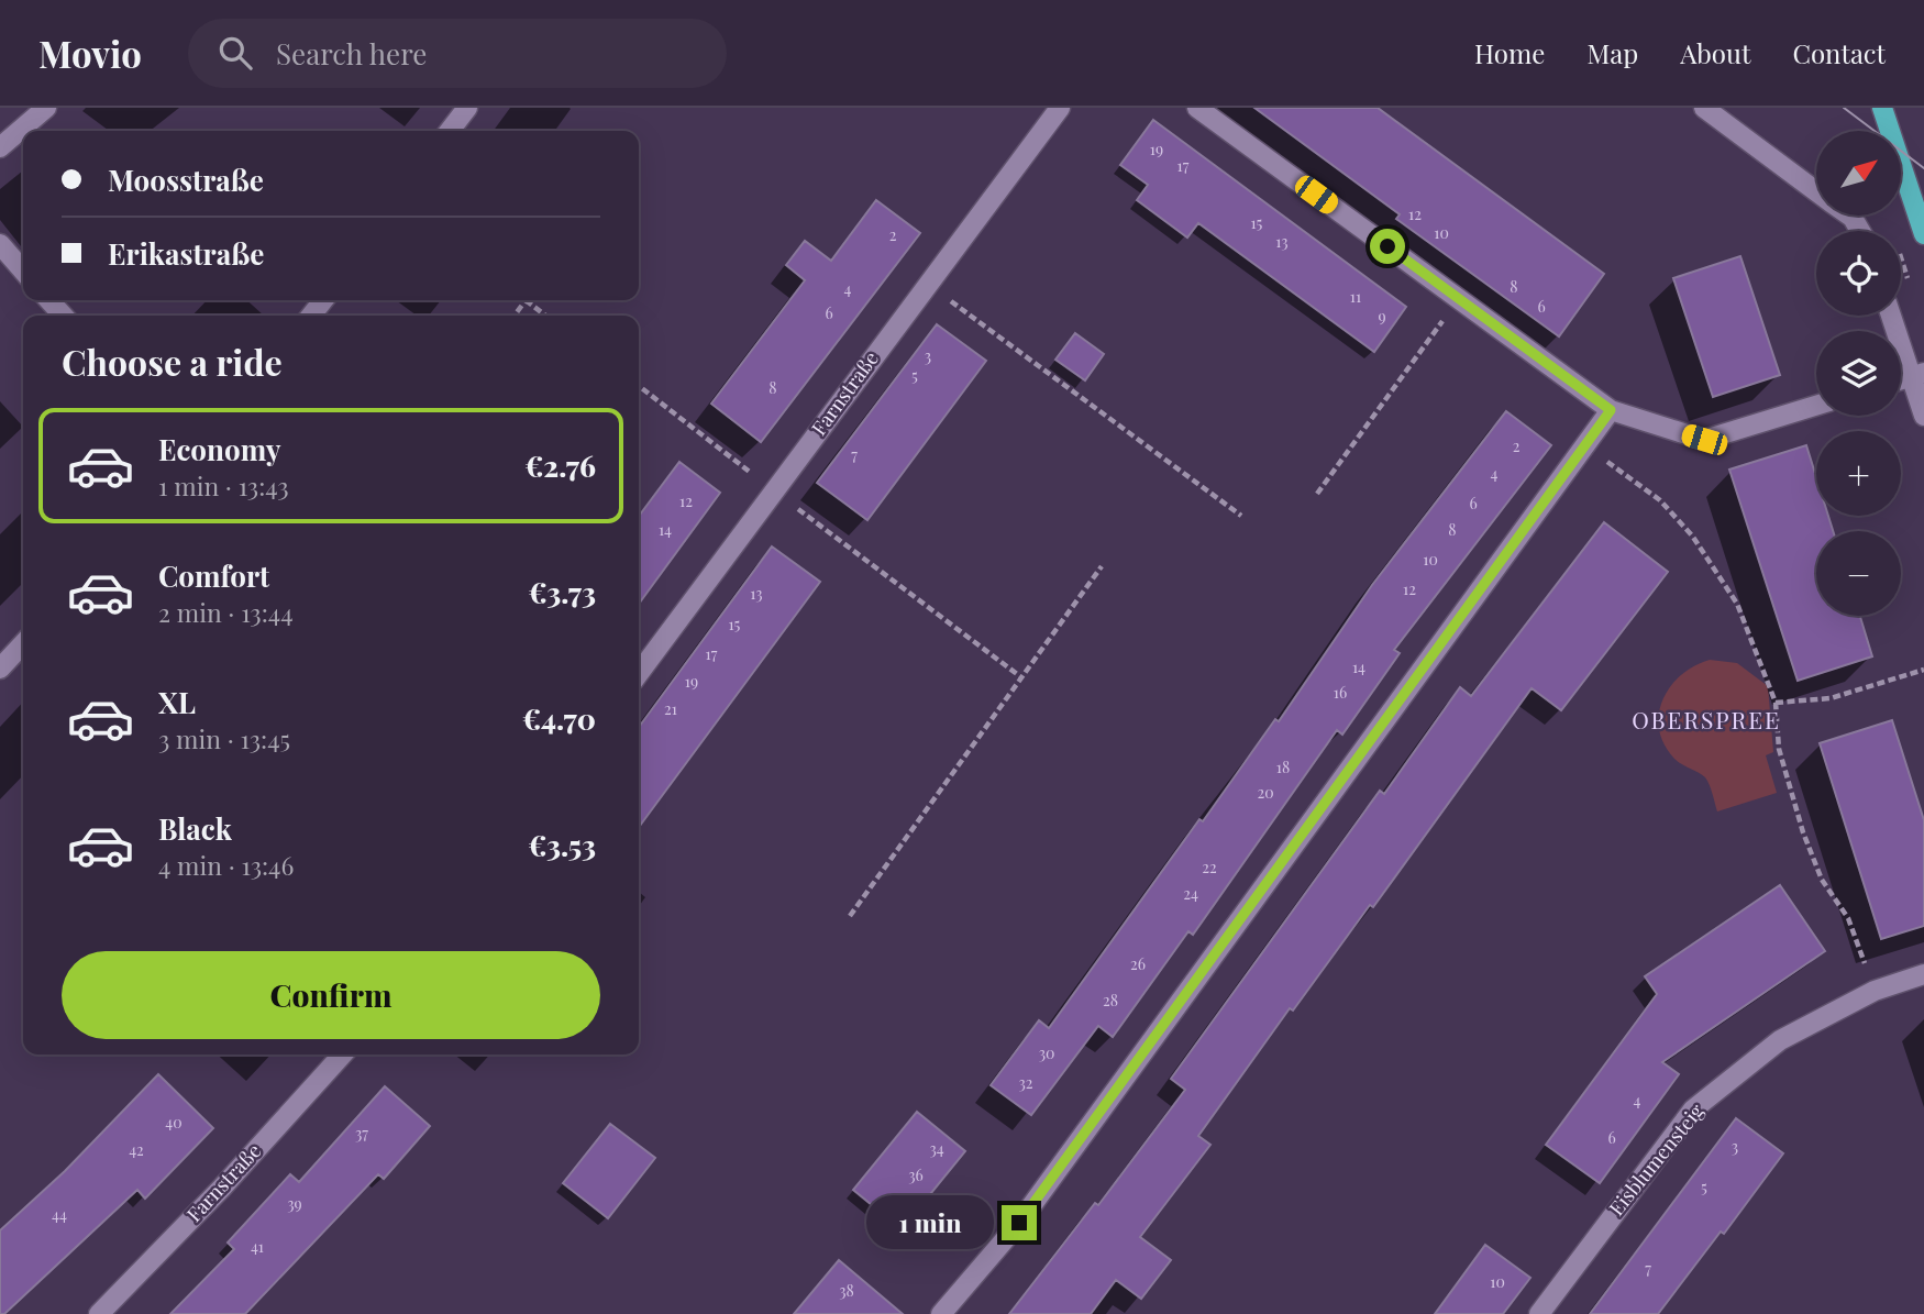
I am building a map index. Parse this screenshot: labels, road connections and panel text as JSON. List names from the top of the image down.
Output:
{
  "streets": {
    "street": ["Farnstraße", "Eisblumensteig"]
  },
  "districts": ["OBERSPREE"],
  "house_numbers": [
    "19",
    "17",
    "12",
    "15",
    "10",
    "2",
    "13",
    "8",
    "4",
    "11",
    "6",
    "6",
    "9",
    "3",
    "5",
    "8",
    "2",
    "7",
    "4",
    "12",
    "6",
    "14",
    "8",
    "10",
    "12",
    "13",
    "15",
    "17",
    "14",
    "19",
    "16",
    "21",
    "18",
    "20",
    "22",
    "24",
    "26",
    "28",
    "30",
    "32",
    "4",
    "40",
    "37",
    "6",
    "3",
    "34",
    "42",
    "36",
    "5",
    "39",
    "44",
    "41",
    "7",
    "10",
    "38"
  ],
  "north": "top right",
  "page": {
    "header": "Movio",
    "search": "Search here",
    "nav": [
      "Home",
      "Map",
      "About",
      "Contact"
    ],
    "map_buttons": ["+", "−"],
    "banner": ["Moosstraße", "Erikastraße"],
    "heading": "Choose a ride",
    "list": [
      {
        "name": "Economy",
        "note": "1 min · 13:43",
        "value": "€2.76"
      },
      {
        "name": "Comfort",
        "note": "2 min · 13:44",
        "value": "€3.73"
      },
      {
        "name": "XL",
        "note": "3 min · 13:45",
        "value": "€4.70"
      },
      {
        "name": "Black",
        "note": "4 min · 13:46",
        "value": "€3.53"
      }
    ],
    "buttons": "Confirm",
    "bubble": "1 min"
  }
}
